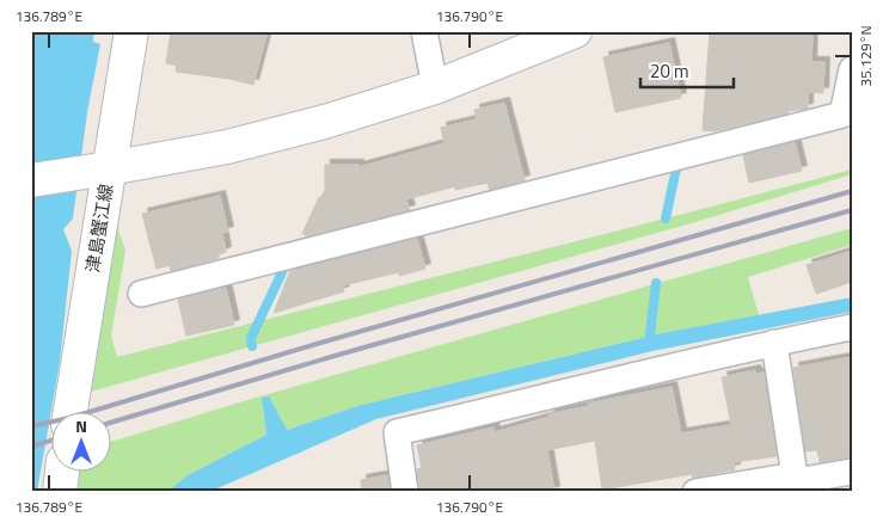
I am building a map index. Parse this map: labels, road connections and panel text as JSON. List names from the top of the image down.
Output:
{
  "streets": {
    "street": ["津島蟹江線"]
  },
  "scale_bar": "20 m",
  "north": "top",
  "coordinates": ["136.789°E", "136.790°E", "35.129°N"]
}
